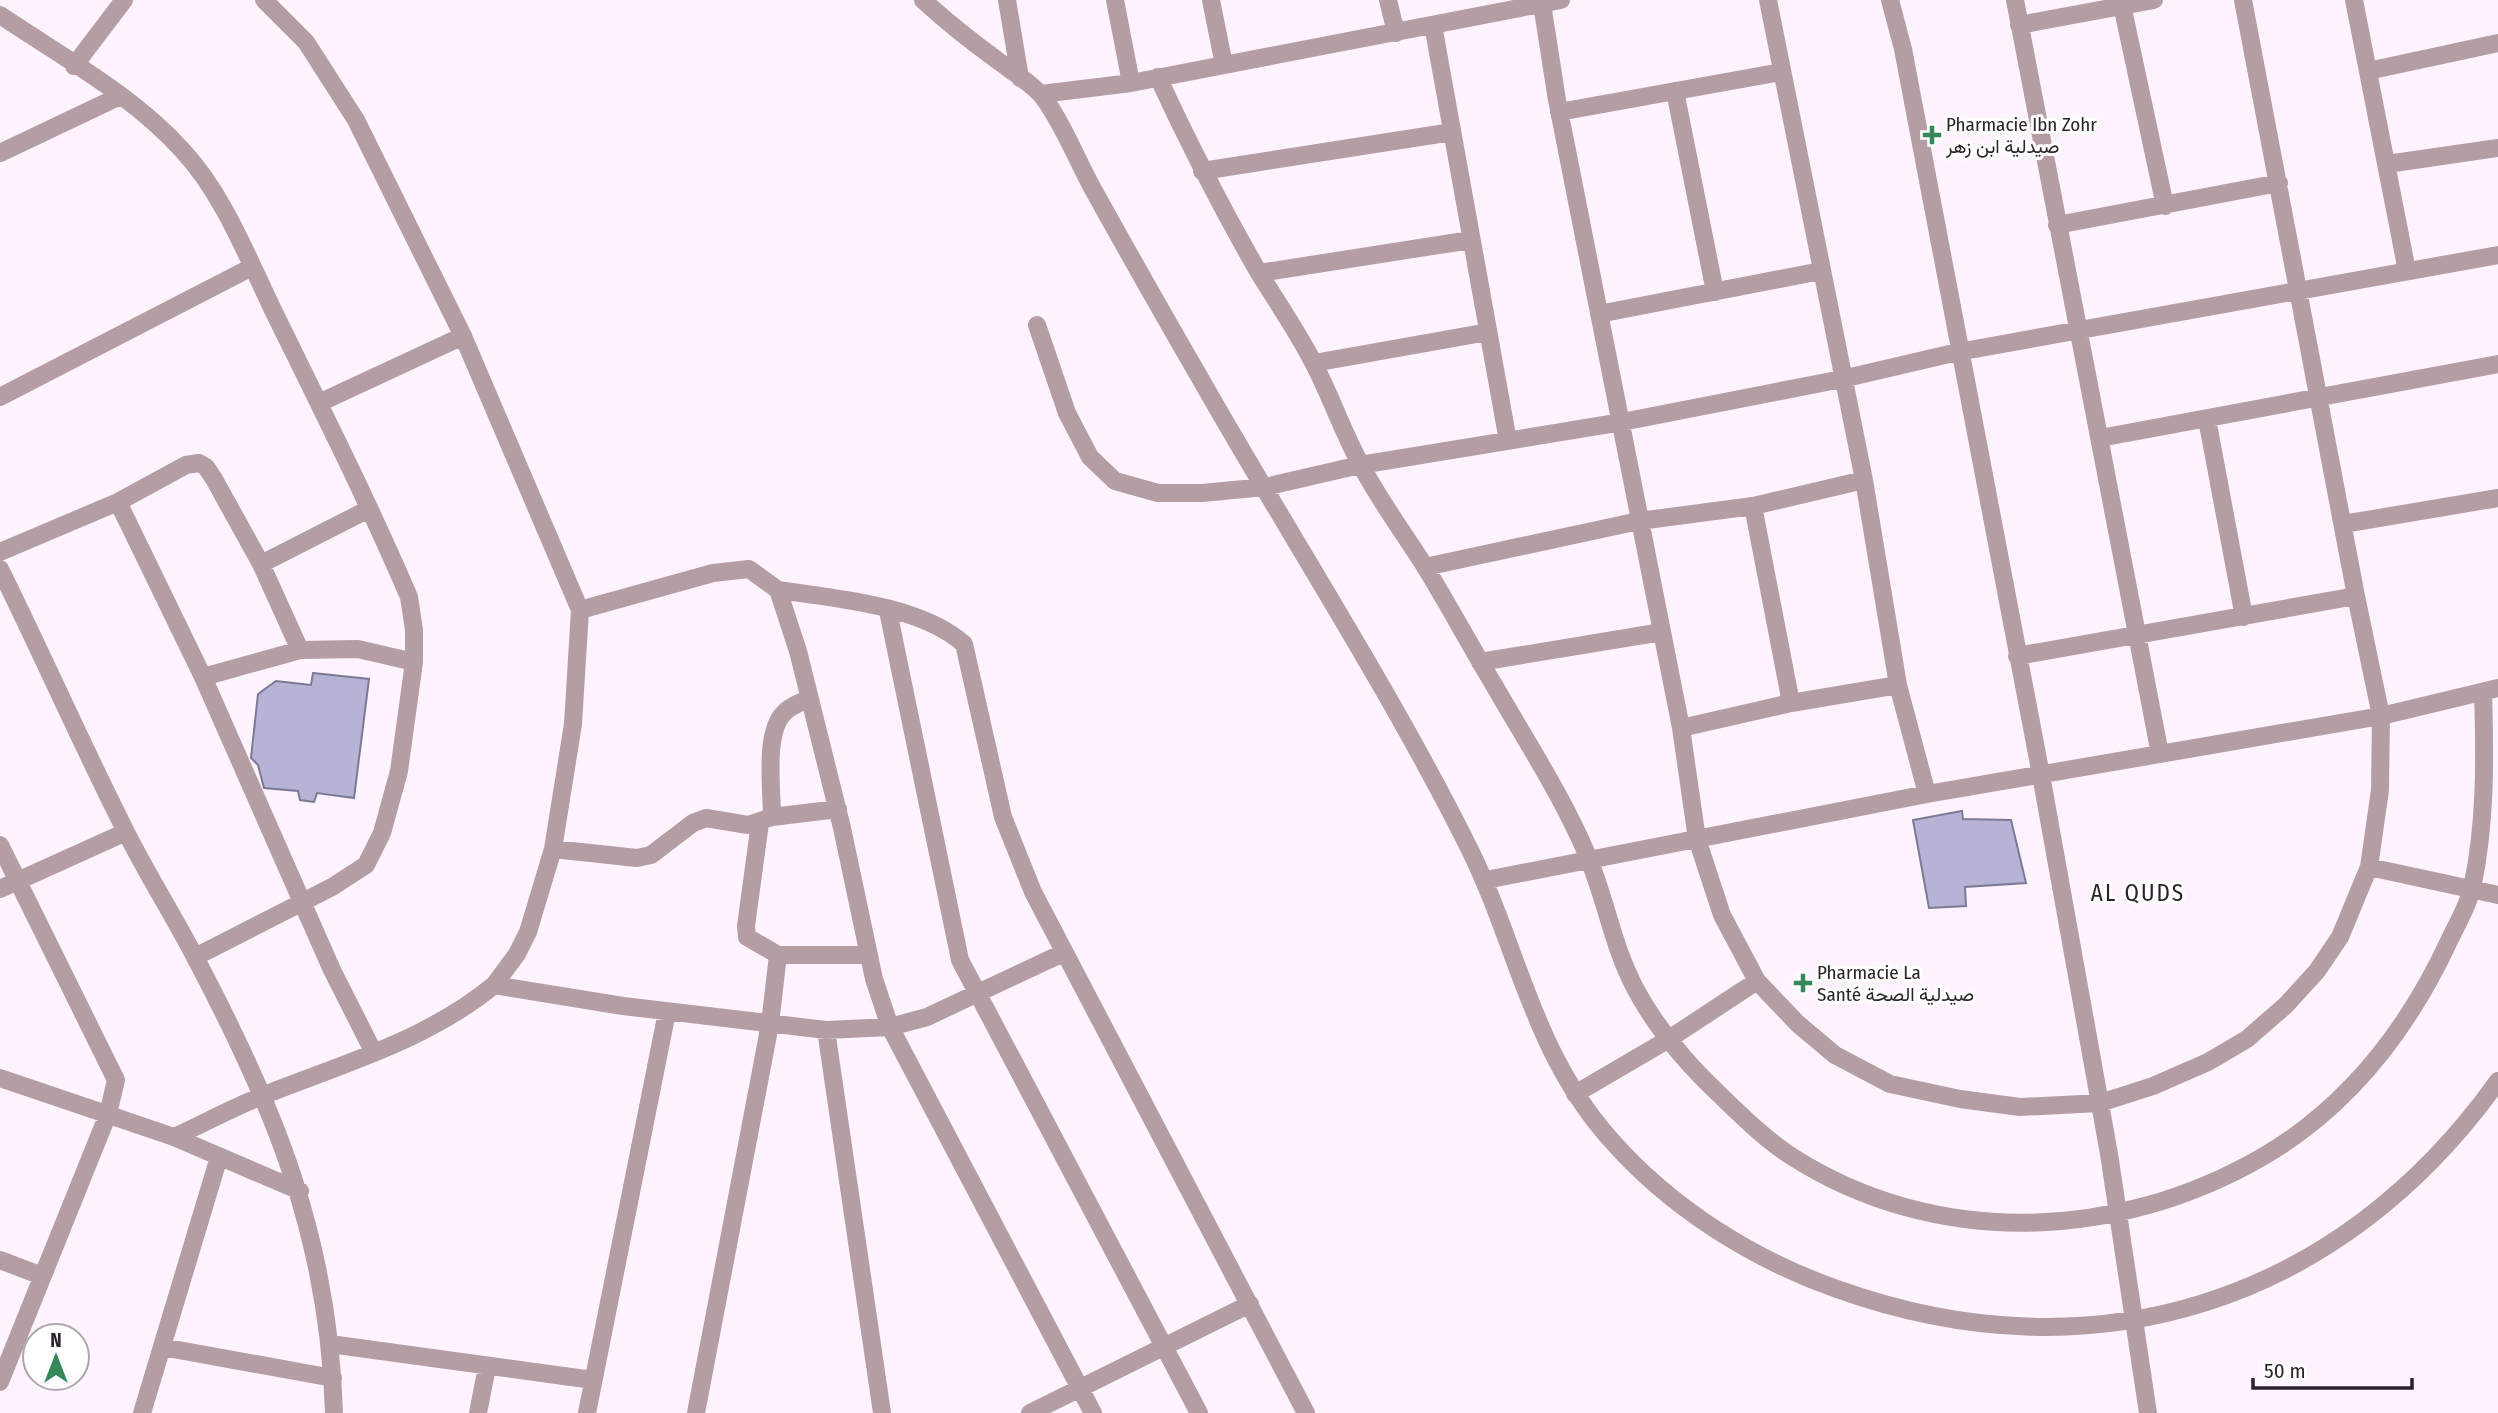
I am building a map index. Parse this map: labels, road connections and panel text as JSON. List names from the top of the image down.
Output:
{
  "districts": ["AL QUDS"],
  "places": {
    "health": ["Pharmacie Ibn Zohr صيدلية ابن زهر", "Pharmacie La Santé صيدلية الصحة"]
  },
  "scale_bar": "50 m",
  "north": "top"
}
